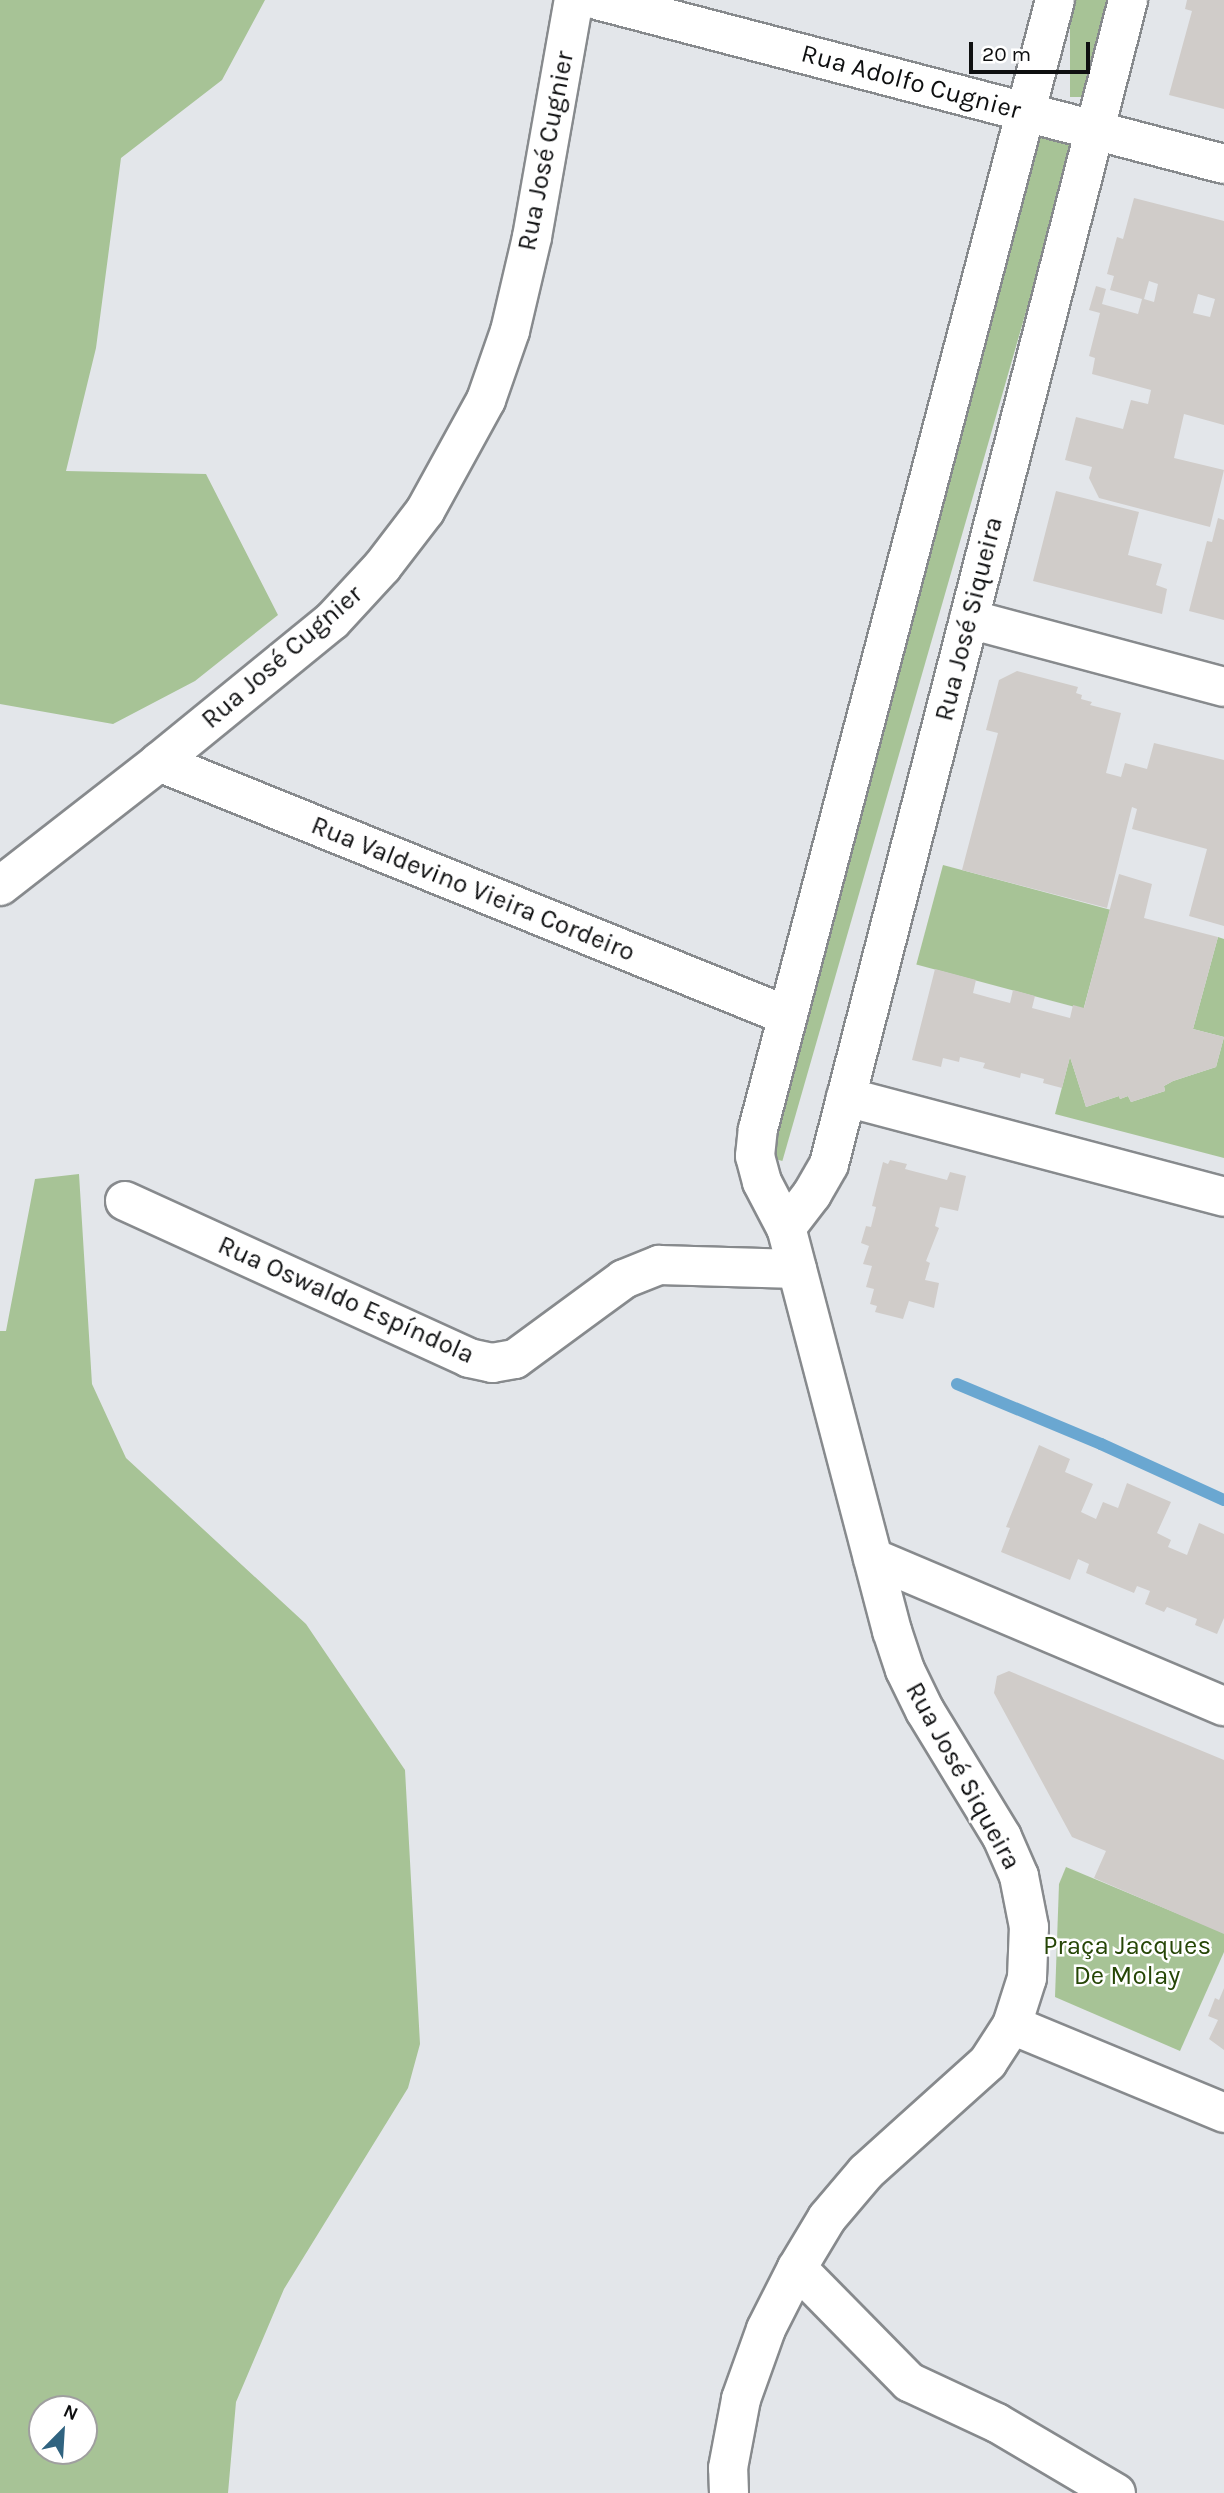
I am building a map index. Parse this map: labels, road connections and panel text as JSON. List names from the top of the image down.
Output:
{
  "streets": {
    "street": [
      "Rua Adolfo Cugnier",
      "Rua José Cugnier",
      "Rua José Siqueira",
      "Rua Valdevino Vieira Cordeiro",
      "Rua Oswaldo Espíndola"
    ]
  },
  "crossings": [
    ["Rua Adolfo Cugnier", "Rua José Siqueira"],
    ["Rua José Cugnier", "Rua Valdevino Vieira Cordeiro"],
    ["Rua José Siqueira", "Rua Valdevino Vieira Cordeiro"],
    ["Rua José Siqueira", "Rua Oswaldo Espíndola"]
  ],
  "parks": ["Praça Jacques De Molay"],
  "scale_bar": "20 m",
  "north": "top right"
}
